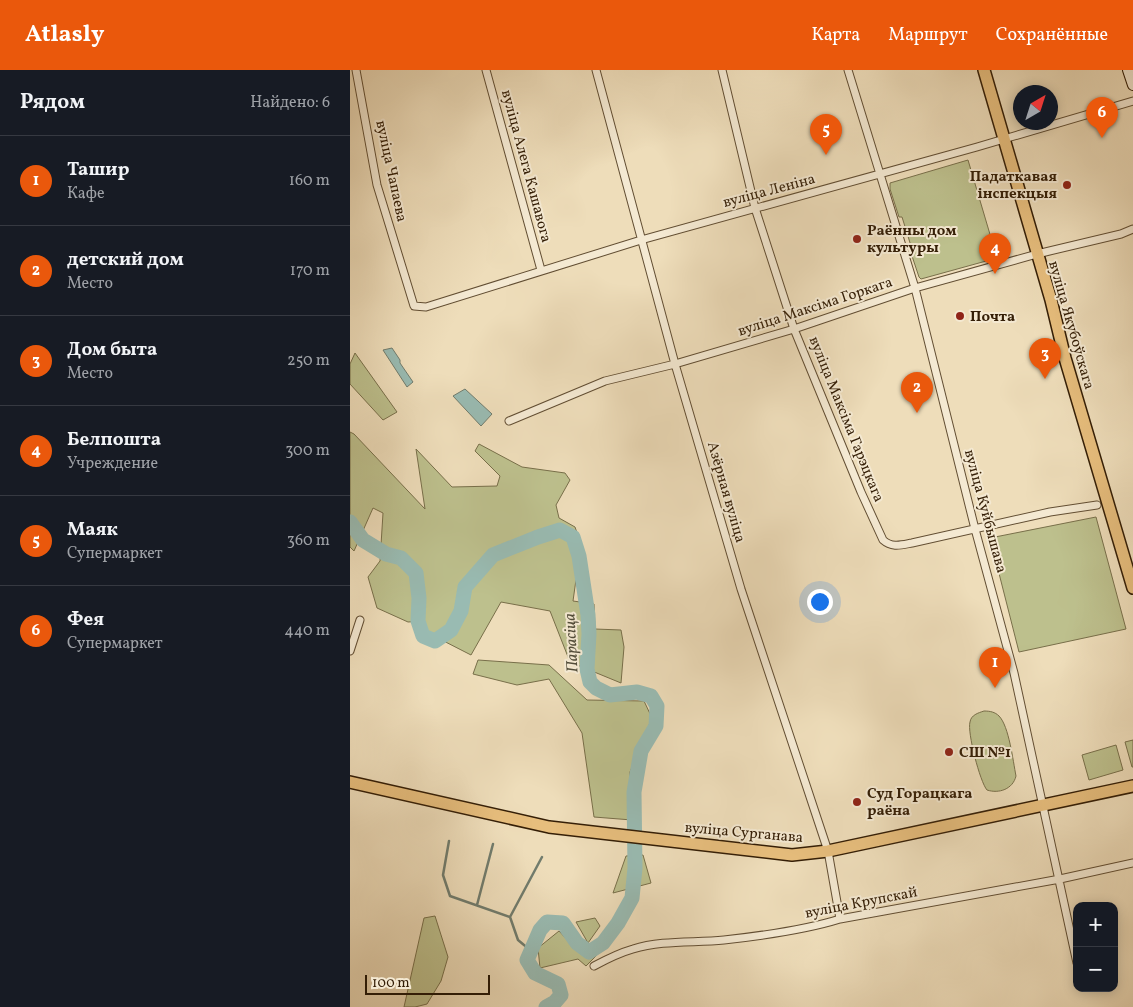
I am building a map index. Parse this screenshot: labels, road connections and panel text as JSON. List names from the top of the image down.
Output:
{
  "streets": {
    "main road": ["вуліца Якубоўскага", "вуліца Сурганава"],
    "street": [
      "вуліца Алега Кашавога",
      "вуліца Чапаева",
      "вуліца Леніна",
      "вуліца Максіма Горкага",
      "вуліца Максіма Гарэцкага",
      "Азёрная вуліца",
      "вуліца Куйбышава",
      "вуліца Крупскай"
    ]
  },
  "crossings": [
    ["вуліца Алега Кашавога", "вуліца Леніна"],
    ["вуліца Чапаева", "вуліца Леніна"],
    ["вуліца Леніна", "вуліца Якубоўскага"],
    ["вуліца Леніна", "вуліца Максіма Гарэцкага"],
    ["вуліца Леніна", "Азёрная вуліца"],
    ["вуліца Леніна", "вуліца Куйбышава"],
    ["вуліца Максіма Горкага", "вуліца Якубоўскага"],
    ["вуліца Максіма Горкага", "вуліца Максіма Гарэцкага"],
    ["вуліца Максіма Горкага", "Азёрная вуліца"],
    ["вуліца Максіма Горкага", "вуліца Куйбышава"],
    ["вуліца Максіма Гарэцкага", "вуліца Куйбышава"],
    ["Азёрная вуліца", "вуліца Сурганава"],
    ["Азёрная вуліца", "вуліца Крупскай"],
    ["вуліца Куйбышава", "вуліца Сурганава"],
    ["вуліца Куйбышава", "вуліца Крупскай"]
  ],
  "water": ["Парасіца"],
  "places": [
    "Падаткавая інспекцыя",
    "Раённы дом культуры",
    "Почта",
    "СШ №1",
    "Суд Горацкага раёна"
  ],
  "scale_bar": "100 m",
  "north": "top right",
  "page": {
    "header": "Atlasly",
    "nav": ["Карта", "Маршрут", "Сохранённые"],
    "heading": ["Рядом", "Найдено: 6"],
    "pins": [
      "6",
      "5",
      "4",
      "3",
      "2",
      "1"
    ],
    "list": [
      {
        "mark": "1",
        "name": "Ташир",
        "note": "Кафе",
        "value": "160 m"
      },
      {
        "mark": "2",
        "name": "детский дом",
        "note": "Место",
        "value": "170 m"
      },
      {
        "mark": "3",
        "name": "Дом быта",
        "note": "Место",
        "value": "250 m"
      },
      {
        "mark": "4",
        "name": "Белпошта",
        "note": "Учреждение",
        "value": "300 m"
      },
      {
        "mark": "5",
        "name": "Маяк",
        "note": "Супермаркет",
        "value": "360 m"
      },
      {
        "mark": "6",
        "name": "Фея",
        "note": "Супермаркет",
        "value": "440 m"
      }
    ],
    "map_buttons": ["+", "−"],
    "scale": "100 m"
  }
}
